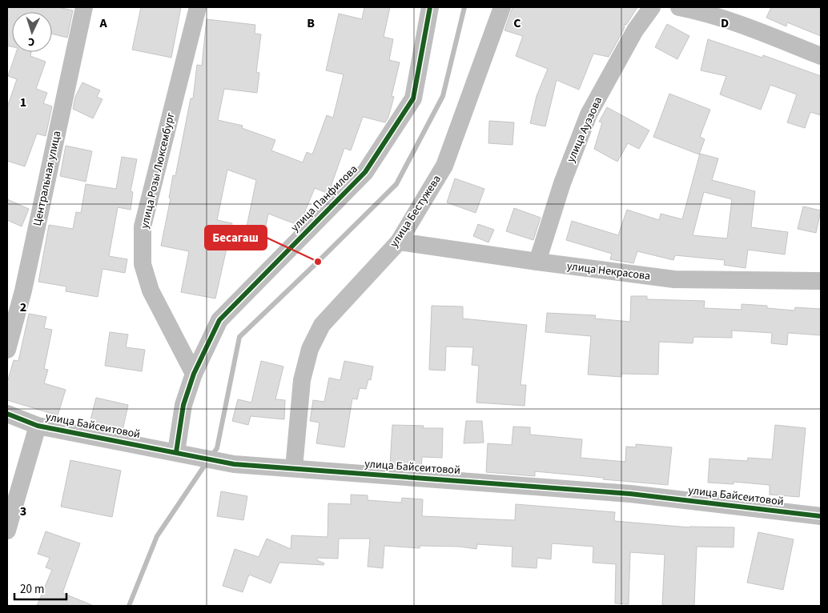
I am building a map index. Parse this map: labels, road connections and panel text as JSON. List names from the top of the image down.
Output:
{
  "streets": {
    "street": [
      "улица Ауэзова",
      "улица Розы Люксембург",
      "Центральная улица",
      "улица Панфилова",
      "улица Бестужева",
      "улица Некрасова",
      "улица Байсеитовой"
    ]
  },
  "crossings": [
    ["улица Ауэзова", "улица Некрасова"],
    ["улица Розы Люксембург", "улица Панфилова"],
    ["улица Панфилова", "улица Байсеитовой"],
    ["улица Бестужева", "улица Некрасова"],
    ["улица Бестужева", "улица Байсеитовой"]
  ],
  "places": ["Бесагаш"],
  "scale_bar": "20 m",
  "north": "bottom",
  "grid": {
    "columns": [
      "A",
      "B",
      "C",
      "D"
    ],
    "rows": ["1", "2", "3"]
  }
}
